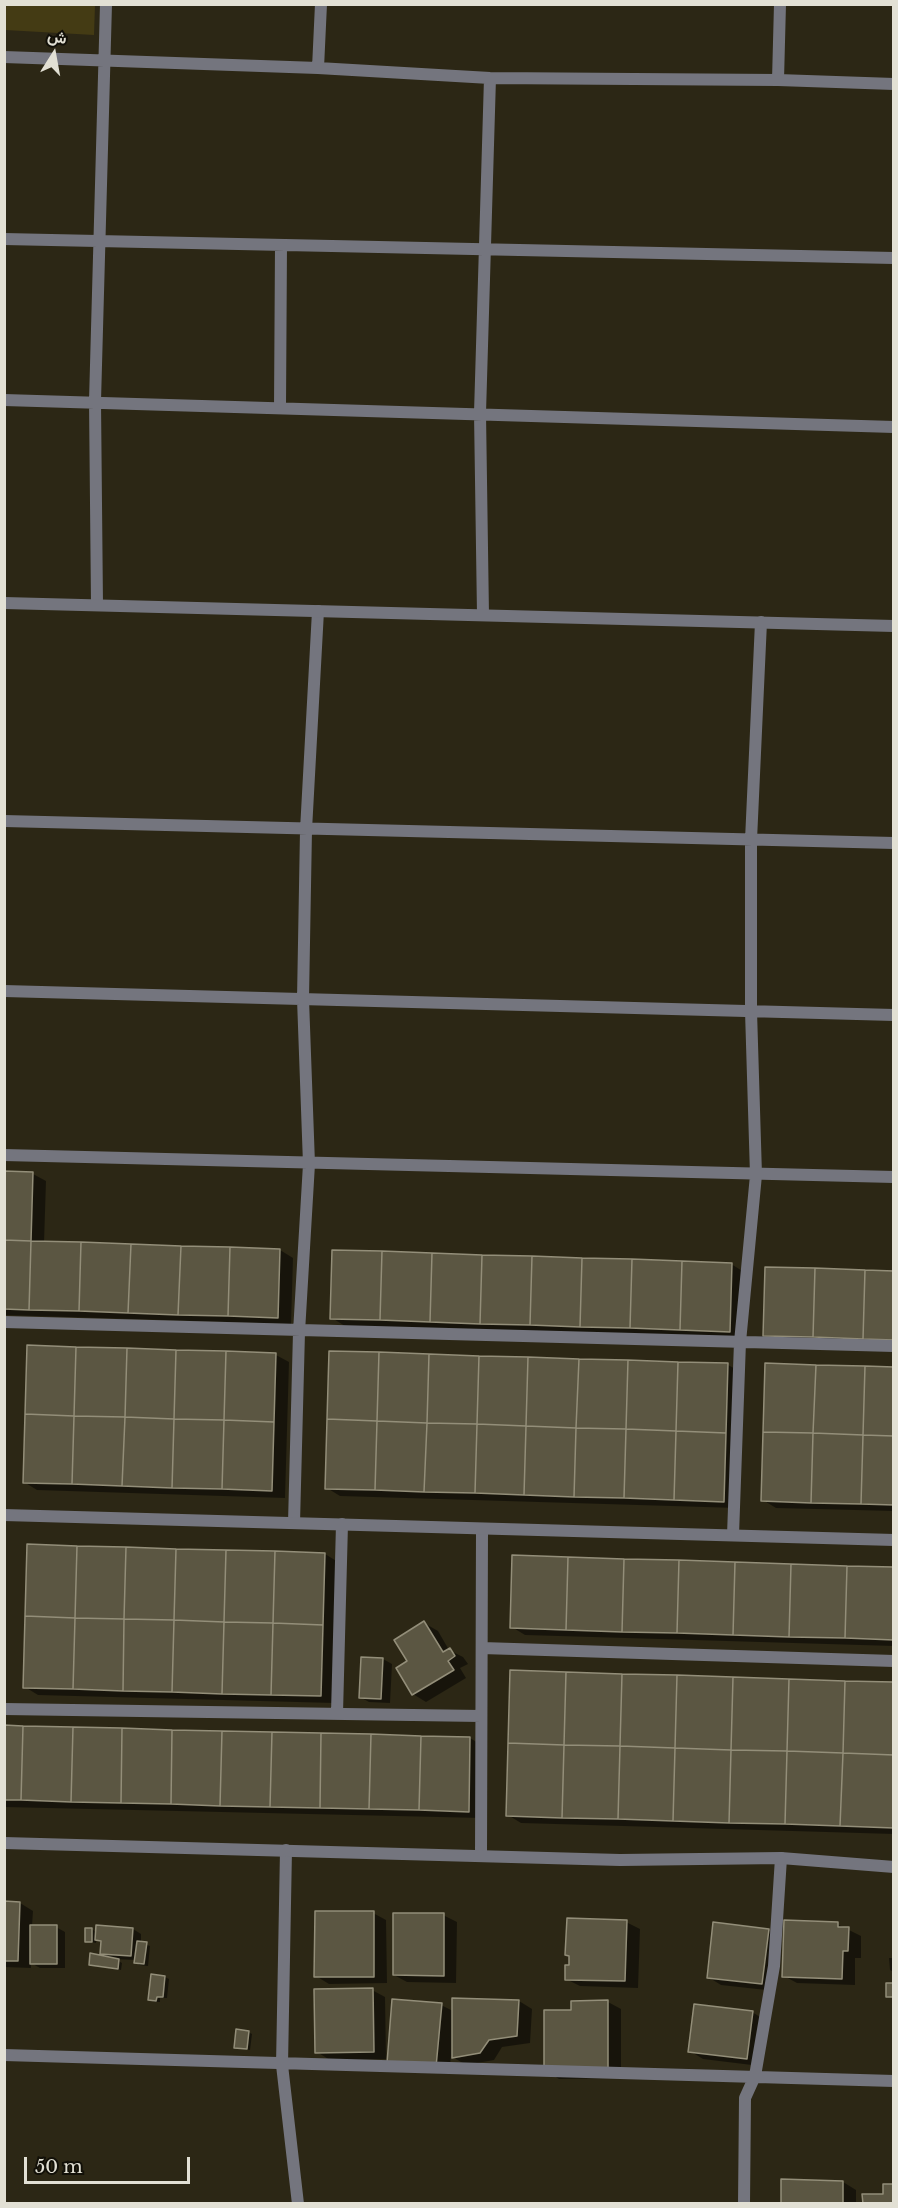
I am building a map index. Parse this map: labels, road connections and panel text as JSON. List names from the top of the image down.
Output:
{
  "scale_bar": "50 m",
  "north": "top"
}
